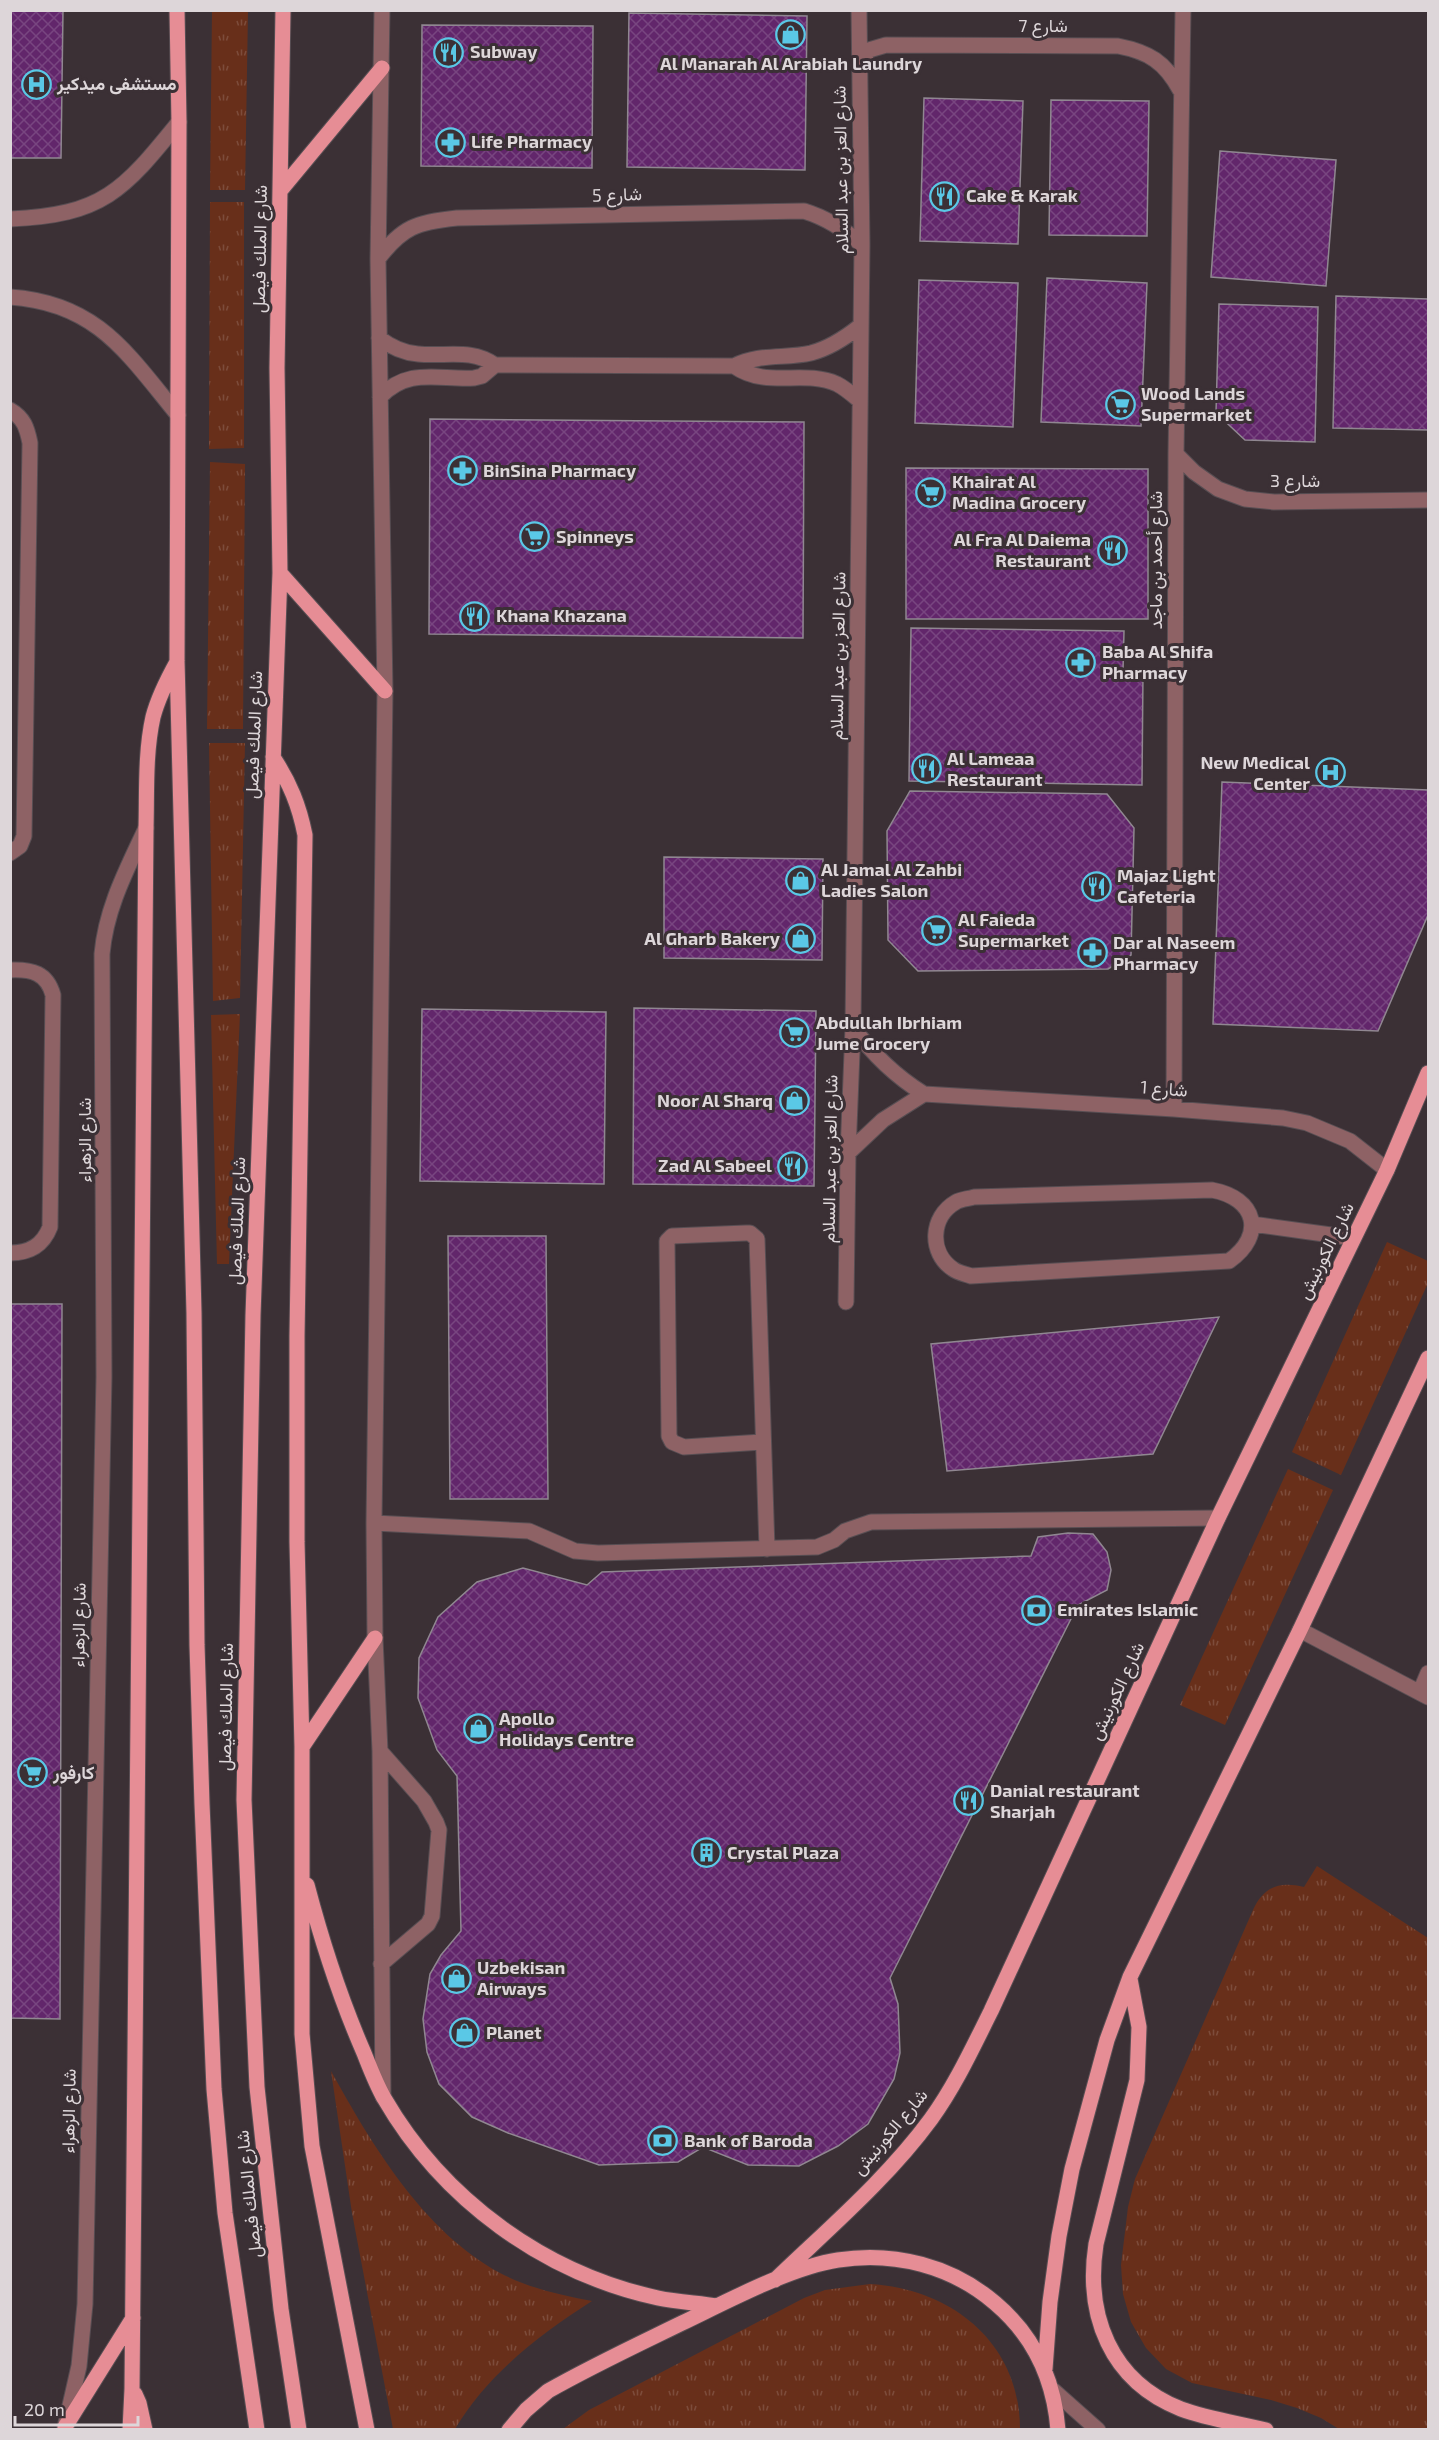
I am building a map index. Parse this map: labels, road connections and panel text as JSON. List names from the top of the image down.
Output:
{
  "streets": {
    "main road": ["شارع الملك فيصل", "شارع الكورنيش"],
    "street": [
      "شارع 7",
      "شارع العز بن عبد السلام",
      "شارع 5",
      "شارع 3",
      "شارع أحمد بن ماجد",
      "شارع 1",
      "شارع الزهراء"
    ]
  },
  "crossings": [
    ["شارع 7", "شارع العز بن عبد السلام"],
    ["شارع 7", "شارع أحمد بن ماجد"],
    ["شارع العز بن عبد السلام", "شارع 5"],
    ["شارع العز بن عبد السلام", "شارع 1"],
    ["شارع 3", "شارع أحمد بن ماجد"],
    ["شارع أحمد بن ماجد", "شارع 1"],
    ["شارع 1", "شارع الكورنيش"]
  ],
  "places": {
    "shop": [
      "Al Manarah Al Arabiah Laundry",
      "Al Jamal Al Zahbi Ladies Salon",
      "Al Gharb Bakery",
      "Noor Al Sharq",
      "Apollo Holidays Centre",
      "Uzbekisan Airways",
      "Planet"
    ],
    "restaurant": [
      "Subway",
      "Cake & Karak",
      "Al Fra Al Daiema Restaurant",
      "Khana Khazana",
      "Al Lameaa Restaurant",
      "Majaz Light Cafeteria",
      "Zad Al Sabeel",
      "Danial restaurant Sharjah"
    ],
    "hospital": ["مستشفى ميدكير", "New Medical Center"],
    "pharmacy": [
      "Life Pharmacy",
      "BinSina Pharmacy",
      "Baba Al Shifa Pharmacy",
      "Dar al Naseem Pharmacy"
    ],
    "supermarket": [
      "Wood Lands Supermarket",
      "Khairat Al Madina Grocery",
      "Spinneys",
      "Al Faieda Supermarket",
      "Abdullah Ibrhiam Jume Grocery",
      "كارفور"
    ],
    "bank": ["Emirates Islamic", "Bank of Baroda"],
    "building": ["Crystal Plaza"]
  },
  "scale_bar": "20 m"
}
